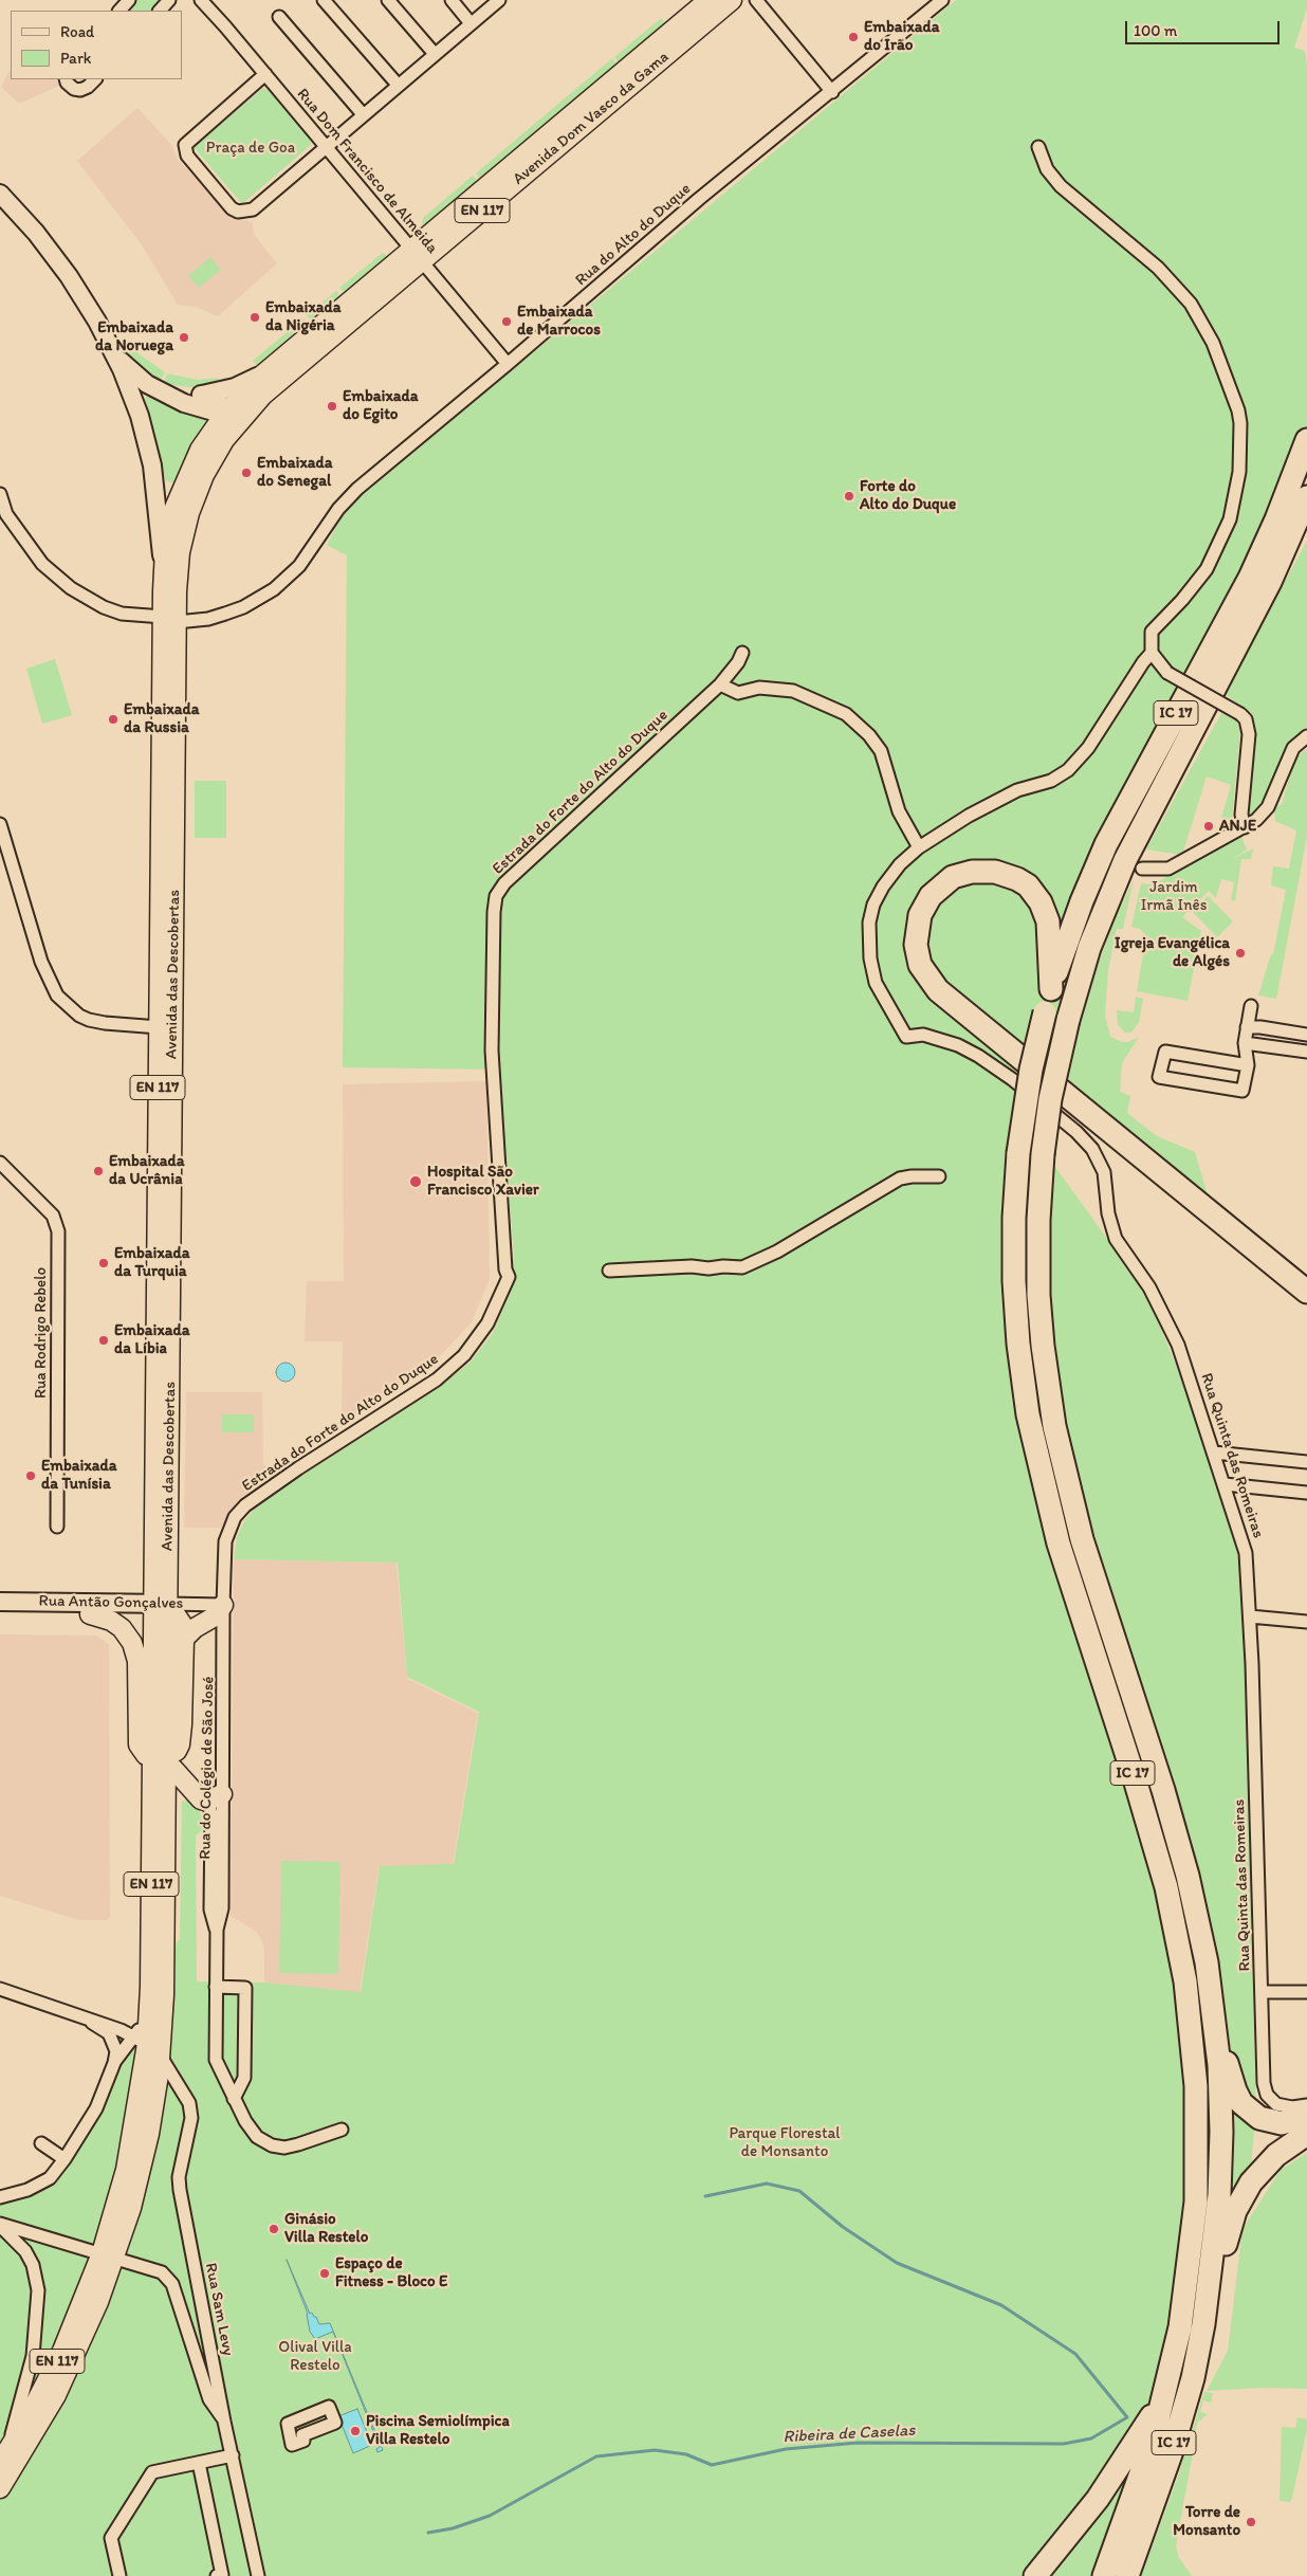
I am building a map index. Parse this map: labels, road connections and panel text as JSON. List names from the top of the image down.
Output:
{
  "streets": {
    "highway": ["IC 17"],
    "main road": ["Avenida Dom Vasco da Gama", "EN 117", "Avenida das Descobertas"],
    "street": [
      "Rua Dom Francisco de Almeida",
      "Rua do Alto do Duque",
      "Estrada do Forte do Alto do Duque",
      "Rua Rodrigo Rebelo",
      "Rua Quinta das Romeiras",
      "Rua Antão Gonçalves",
      "Rua do Colégio de São José",
      "Rua Sam Levy"
    ]
  },
  "crossings": [
    ["Avenida Dom Vasco da Gama", "Rua Dom Francisco de Almeida"],
    ["Avenida Dom Vasco da Gama", "Avenida das Descobertas"],
    ["Rua Dom Francisco de Almeida", "Rua do Alto do Duque"],
    ["Rua do Alto do Duque", "Avenida das Descobertas"],
    ["Estrada do Forte do Alto do Duque", "Rua Antão Gonçalves"],
    ["Estrada do Forte do Alto do Duque", "Rua do Colégio de São José"],
    ["Avenida das Descobertas", "Rua Antão Gonçalves"],
    ["Avenida das Descobertas", "Rua Sam Levy"],
    ["Rua Antão Gonçalves", "Rua do Colégio de São José"]
  ],
  "water": ["Ribeira de Caselas"],
  "parks": [
    "Praça de Goa",
    "Jardim Irmã Inês",
    "Parque Florestal de Monsanto",
    "Olival Villa Restelo"
  ],
  "places": [
    "Embaixada do Irão",
    "Embaixada da Nigéria",
    "Embaixada de Marrocos",
    "Embaixada da Noruega",
    "Embaixada do Egito",
    "Embaixada do Senegal",
    "Forte do Alto do Duque",
    "Embaixada da Russia",
    "ANJE",
    "Igreja Evangélica de Algés",
    "Embaixada da Ucrânia",
    "Hospital São Francisco Xavier",
    "Embaixada da Turquia",
    "Embaixada da Líbia",
    "Embaixada da Tunísia",
    "Ginásio Villa Restelo",
    "Espaço de Fitness - Bloco E",
    "Piscina Semiolímpica Villa Restelo",
    "Torre de Monsanto"
  ],
  "legend": ["Road", "Park"],
  "scale_bar": "100 m"
}
